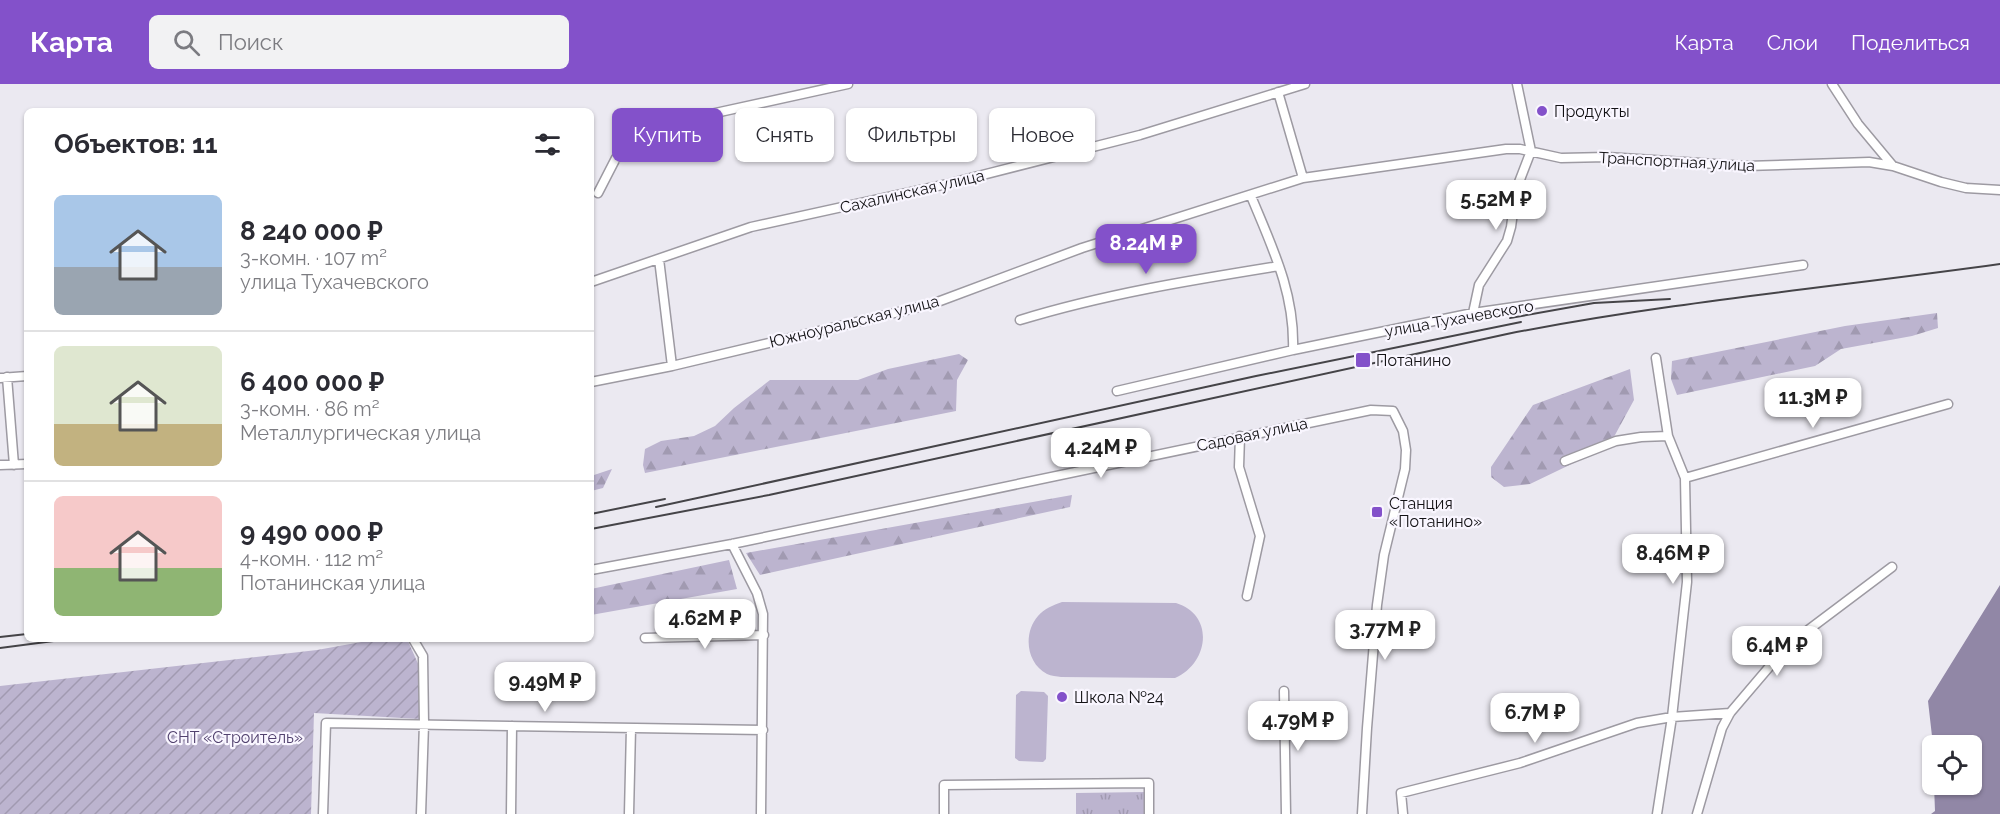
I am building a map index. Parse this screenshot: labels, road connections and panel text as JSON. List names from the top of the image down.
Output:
{
  "streets": {
    "street": [
      "Транспортная улица",
      "Сахалинская улица",
      "улица Тухачевского",
      "Южноуральская улица",
      "Садовая улица"
    ]
  },
  "crossings": [
    ["Транспортная улица", "Южноуральская улица"]
  ],
  "parks": ["СНТ «Строитель»"],
  "places": {
    "other": ["Продукты", "Школа №24"],
    "transit": ["Потанино", "Станция «Потанино»"]
  },
  "page": {
    "header": "Карта",
    "search": "Поиск",
    "nav": ["Карта", "Слои", "Поделиться"],
    "chip": [
      "Купить",
      "Снять",
      "Фильтры",
      "Новое"
    ],
    "heading": "Объектов: 11",
    "price": [
      "5.52M ₽",
      "8.24M ₽",
      "11.3M ₽",
      "4.24M ₽",
      "8.46M ₽",
      "4.62M ₽",
      "3.77M ₽",
      "6.4M ₽",
      "9.49M ₽",
      "6.7M ₽",
      "4.79M ₽"
    ],
    "list": [
      {
        "name": "8 240 000 ₽",
        "note": "3-комн. · 107 m² · улица Тухачевского"
      },
      {
        "name": "6 400 000 ₽",
        "note": "3-комн. · 86 m² · Металлургическая улица"
      },
      {
        "name": "9 490 000 ₽",
        "note": "4-комн. · 112 m² · Потанинская улица"
      }
    ]
  }
}
